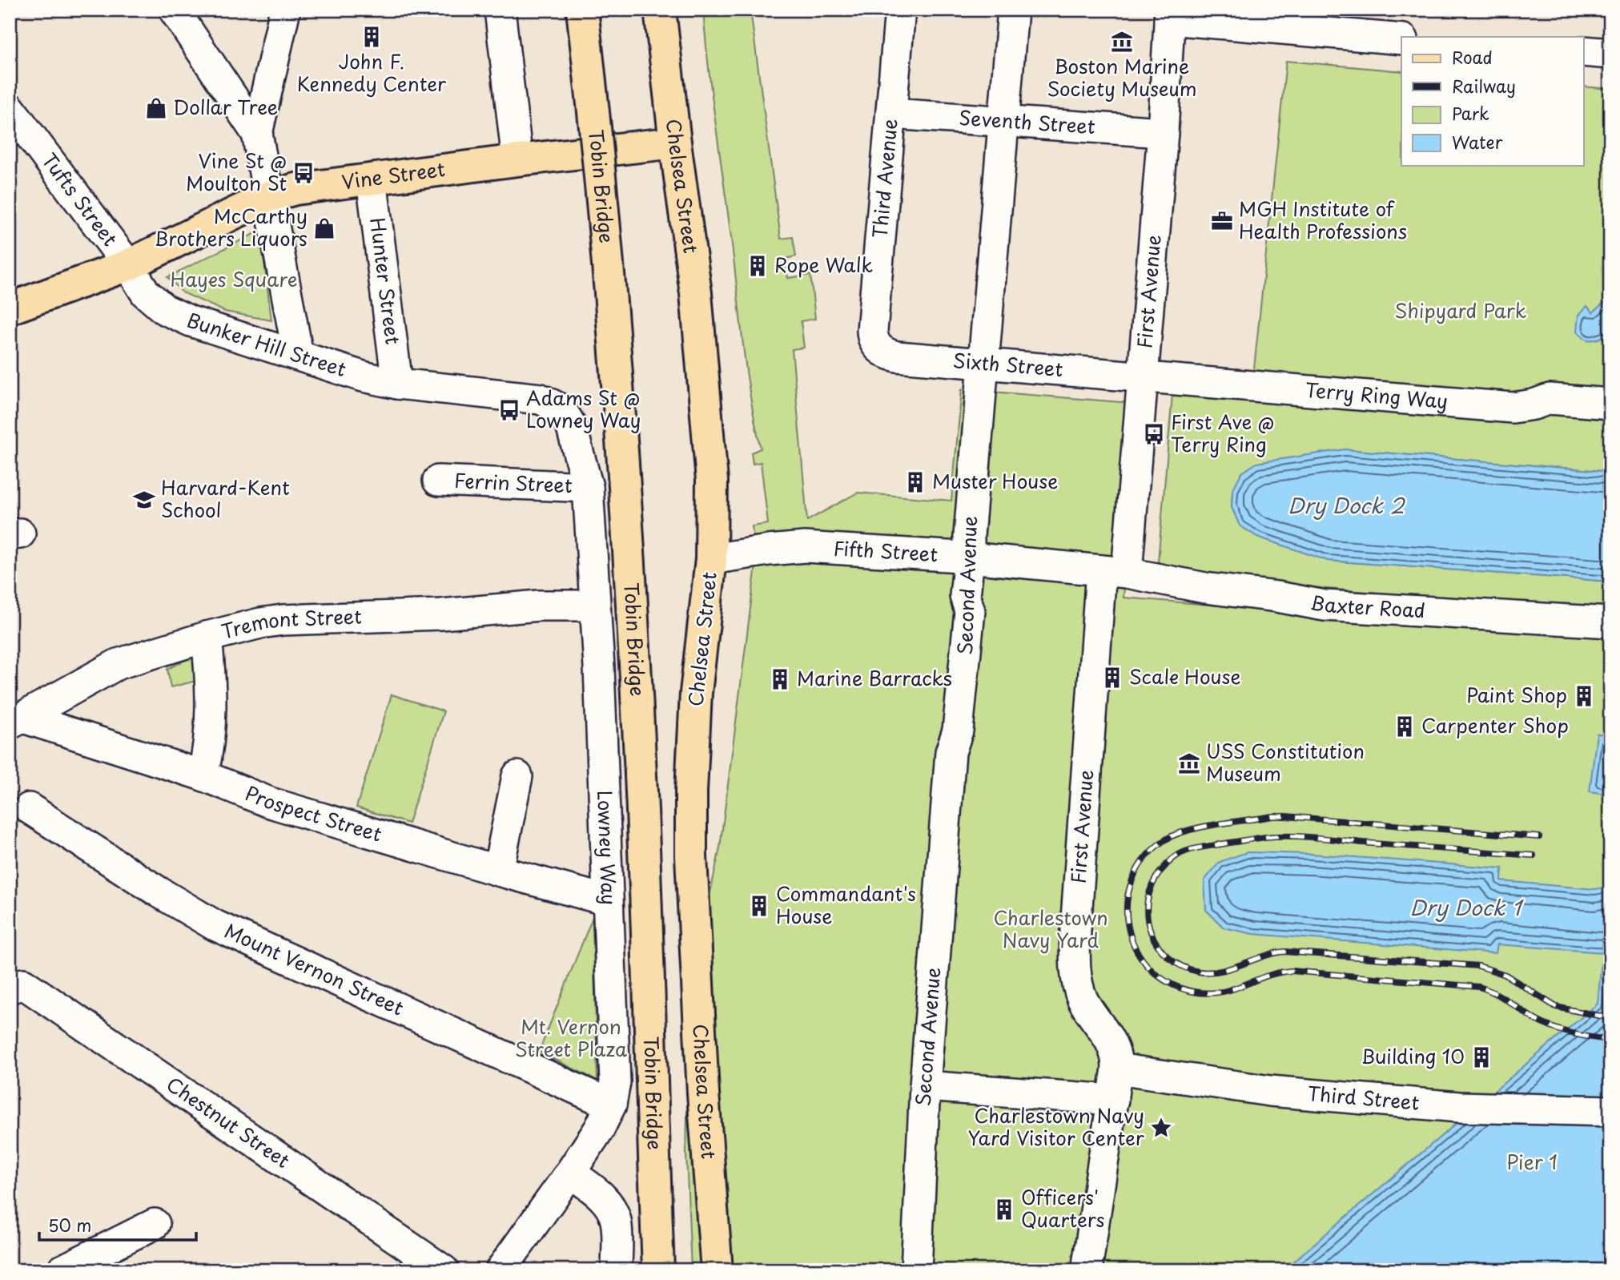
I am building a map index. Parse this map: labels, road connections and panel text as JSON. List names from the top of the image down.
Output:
{
  "streets": {
    "main road": ["Vine Street", "Tobin Bridge", "Chelsea Street"],
    "street": [
      "Seventh Street",
      "Third Avenue",
      "Tufts Street",
      "Hunter Street",
      "First Avenue",
      "Bunker Hill Street",
      "Sixth Street",
      "Terry Ring Way",
      "Ferrin Street",
      "Fifth Street",
      "Second Avenue",
      "Baxter Road",
      "Tremont Street",
      "Prospect Street",
      "Lowney Way",
      "Mount Vernon Street",
      "Third Street",
      "Chestnut Street"
    ]
  },
  "crossings": [
    ["Seventh Street", "Third Avenue"],
    ["Seventh Street", "First Avenue"],
    ["Seventh Street", "Second Avenue"],
    ["Vine Street", "Chelsea Street"],
    ["Vine Street", "Tufts Street"],
    ["Vine Street", "Hunter Street"],
    ["Vine Street", "Bunker Hill Street"],
    ["Third Avenue", "Sixth Street"],
    ["Chelsea Street", "Fifth Street"],
    ["Tufts Street", "Bunker Hill Street"],
    ["Hunter Street", "Bunker Hill Street"],
    ["First Avenue", "Sixth Street"],
    ["First Avenue", "Terry Ring Way"],
    ["First Avenue", "Fifth Street"],
    ["First Avenue", "Baxter Road"],
    ["First Avenue", "Third Street"],
    ["Bunker Hill Street", "Lowney Way"],
    ["Sixth Street", "Terry Ring Way"],
    ["Sixth Street", "Second Avenue"],
    ["Ferrin Street", "Lowney Way"],
    ["Fifth Street", "Second Avenue"],
    ["Fifth Street", "Baxter Road"],
    ["Tremont Street", "Prospect Street"],
    ["Tremont Street", "Lowney Way"],
    ["Prospect Street", "Lowney Way"],
    ["Lowney Way", "Mount Vernon Street"]
  ],
  "water": ["Dry Dock 2", "Dry Dock 1"],
  "parks": [
    "Hayes Square",
    "Shipyard Park",
    "Charlestown Navy Yard",
    "Mt. Vernon Street Plaza",
    "Pier 1"
  ],
  "places": {
    "building": [
      "John F. Kennedy Center",
      "Rope Walk",
      "Muster House",
      "Scale House",
      "Marine Barracks",
      "Paint Shop",
      "Carpenter Shop",
      "Commandant's House",
      "Building 10",
      "Officers' Quarters"
    ],
    "museum": ["Boston Marine Society Museum", "USS Constitution Museum"],
    "shop": ["Dollar Tree", "McCarthy Brothers Liquors"],
    "bus stop": ["Vine St @ Moulton St", "Adams St @ Lowney Way", "First Ave @ Terry Ring"],
    "office": ["MGH Institute of Health Professions"],
    "school or university": ["Harvard-Kent School"],
    "place": ["Charlestown Navy Yard Visitor Center"]
  },
  "legend": [
    "Road",
    "Railway",
    "Park",
    "Water"
  ],
  "scale_bar": "50 m"
}
